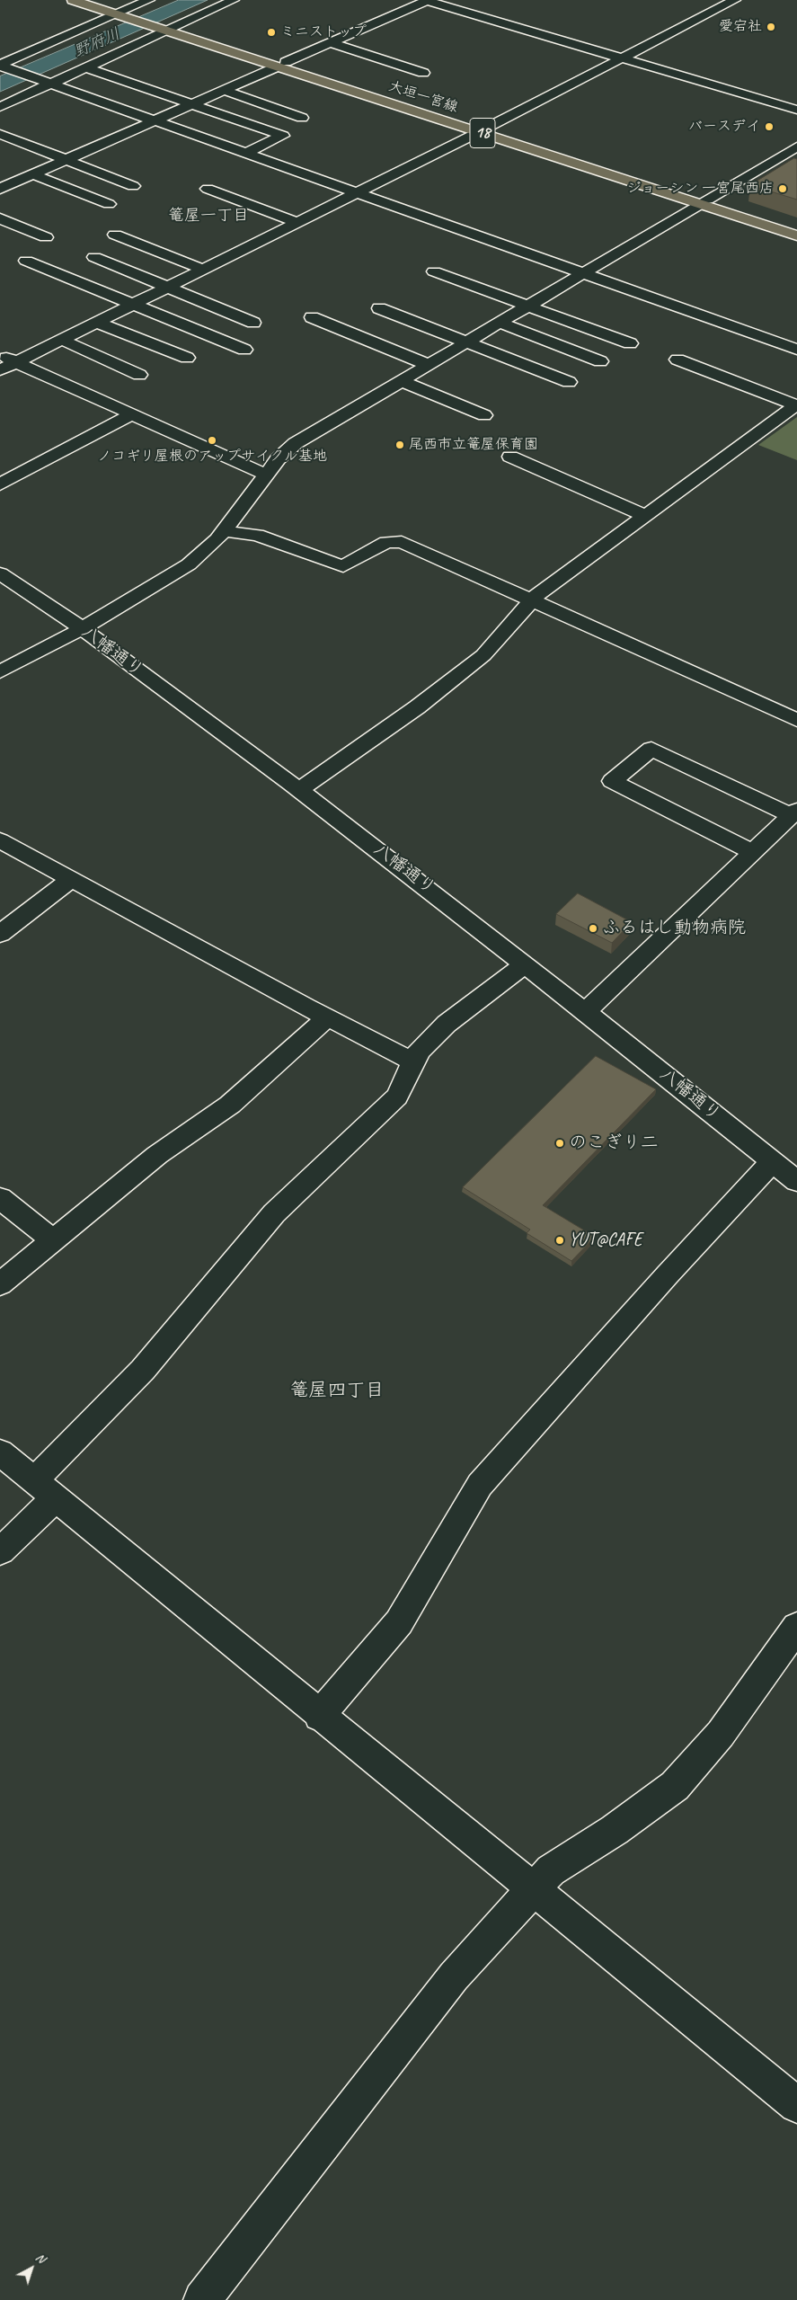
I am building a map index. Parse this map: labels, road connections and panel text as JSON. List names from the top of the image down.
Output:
{
  "streets": {
    "main road": ["大垣一宮線", "18"],
    "street": ["八幡通り"]
  },
  "crossings": [
    ["大垣一宮線", "18"]
  ],
  "districts": ["篭屋一丁目", "篭屋四丁目"],
  "water": ["野府川"],
  "places": [
    "愛宕社",
    "ミニストップ",
    "バースデイ",
    "ジョーシン 一宮尾西店",
    "ノコギリ屋根のアップサイクル基地",
    "尾西市立篭屋保育園",
    "ふるはし動物病院",
    "のこぎり二",
    "YUT@CAFE"
  ],
  "north": "top right"
}
